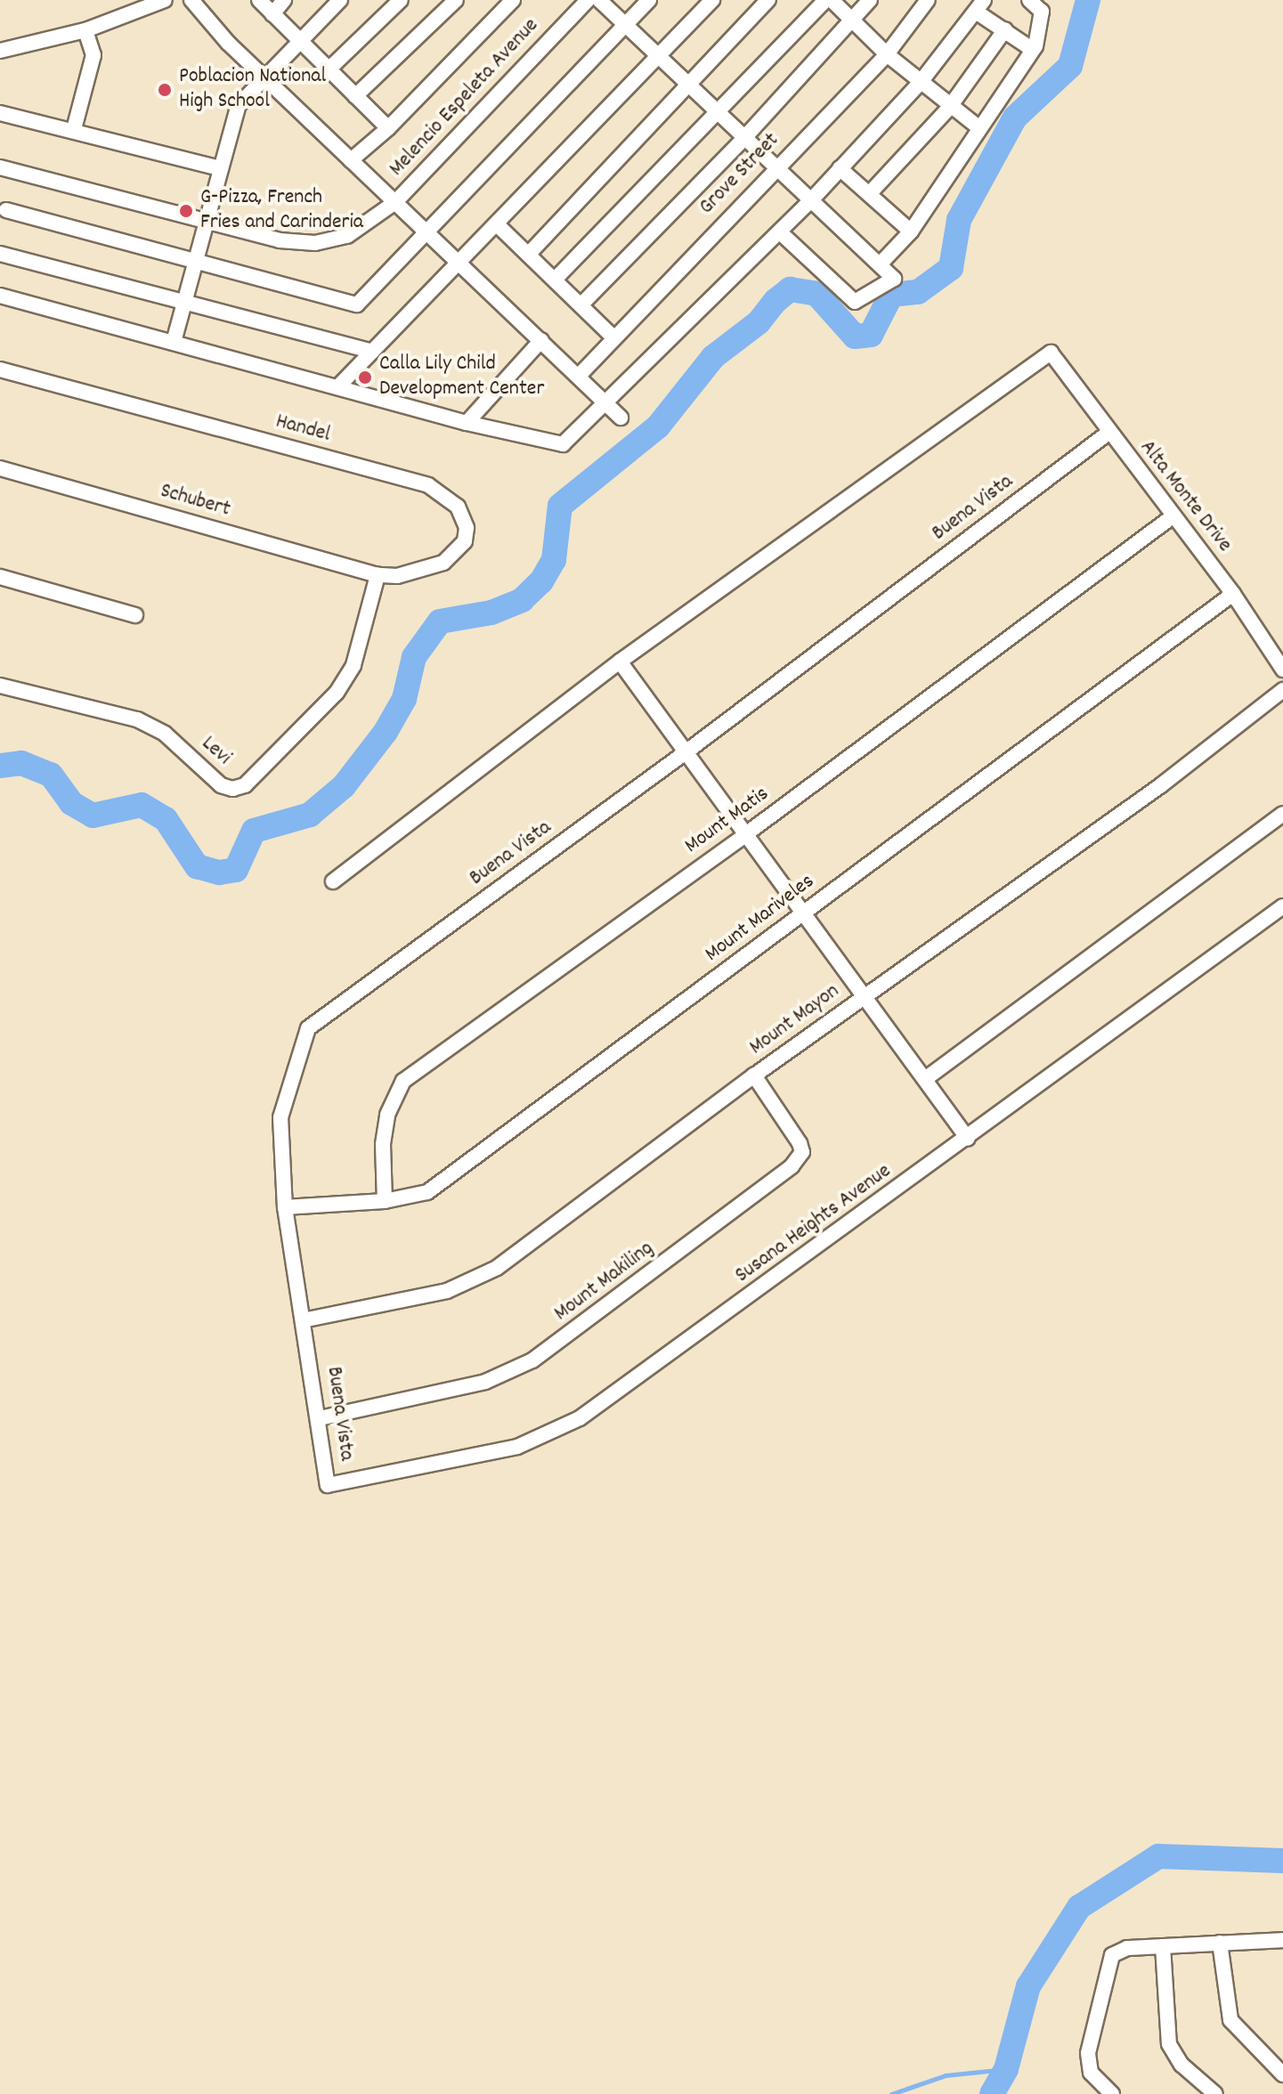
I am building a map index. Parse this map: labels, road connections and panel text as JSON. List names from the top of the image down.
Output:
{
  "streets": {
    "street": [
      "Melencio Espeleta Avenue",
      "Grove Street",
      "Handel",
      "Alta Monte Drive",
      "Schubert",
      "Buena Vista",
      "Levi",
      "Mount Matis",
      "Mount Mariveles",
      "Mount Mayon",
      "Susana Heights Avenue",
      "Mount Makiling"
    ]
  },
  "crossings": [
    ["Handel", "Schubert"],
    ["Handel", "Levi"],
    ["Alta Monte Drive", "Buena Vista"],
    ["Alta Monte Drive", "Mount Matis"],
    ["Alta Monte Drive", "Mount Mariveles"],
    ["Schubert", "Levi"],
    ["Buena Vista", "Mount Mariveles"],
    ["Buena Vista", "Mount Mayon"],
    ["Buena Vista", "Susana Heights Avenue"],
    ["Buena Vista", "Mount Makiling"],
    ["Mount Matis", "Mount Mariveles"],
    ["Mount Mayon", "Mount Makiling"]
  ],
  "places": ["Poblacion National High School", "G-Pizza, French Fries and Carinderia", "Calla Lily Child Development Center"]
}
